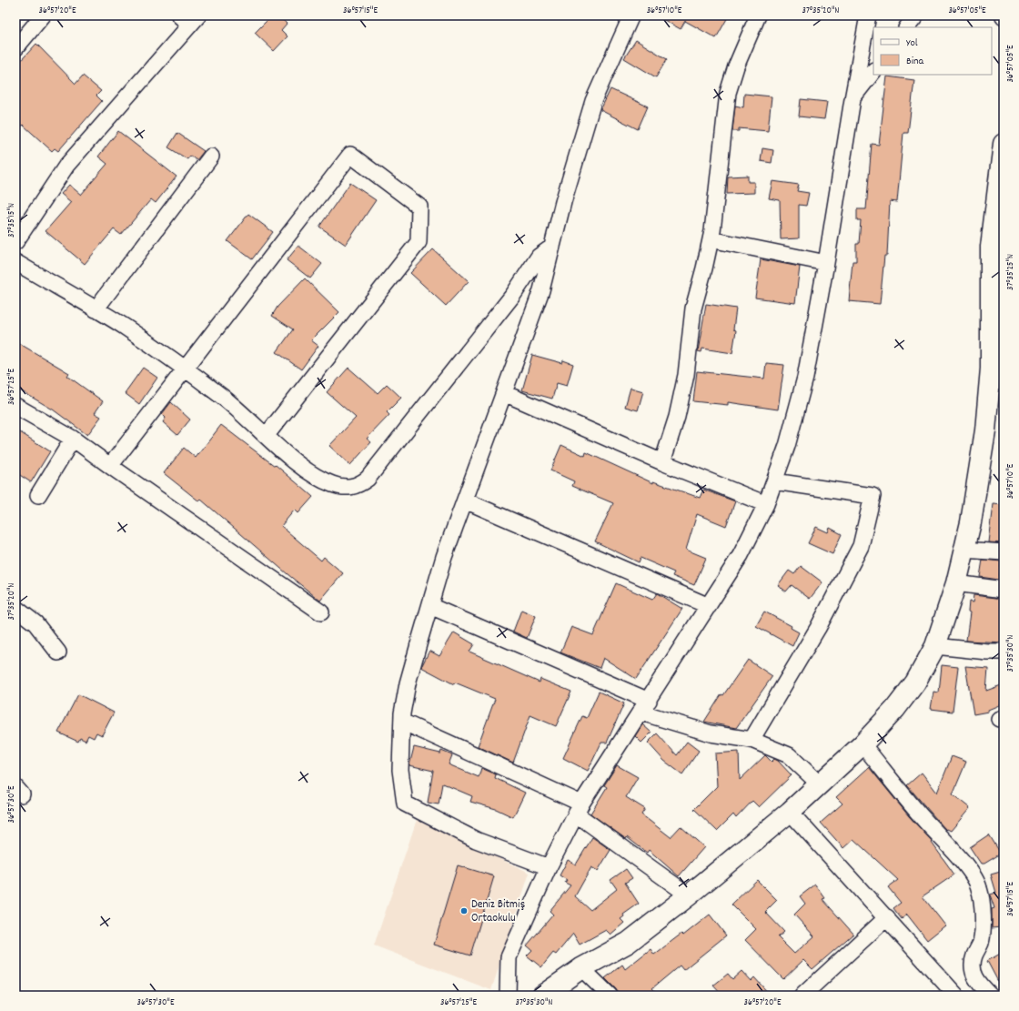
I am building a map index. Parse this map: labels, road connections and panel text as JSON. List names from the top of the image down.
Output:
{
  "places": ["Deniz Bitmiş Ortaokulu"],
  "legend": ["Yol", "Bina"],
  "coordinates": [
    "36°57'20\"E",
    "36°57'15\"E",
    "36°57'10\"E",
    "37°35'20\"N",
    "36°57'05\"E",
    "37°35'15\"N",
    "37°35'25\"N",
    "36°57'25\"E",
    "37°35'30\"N",
    "36°57'30\"E"
  ]
}
